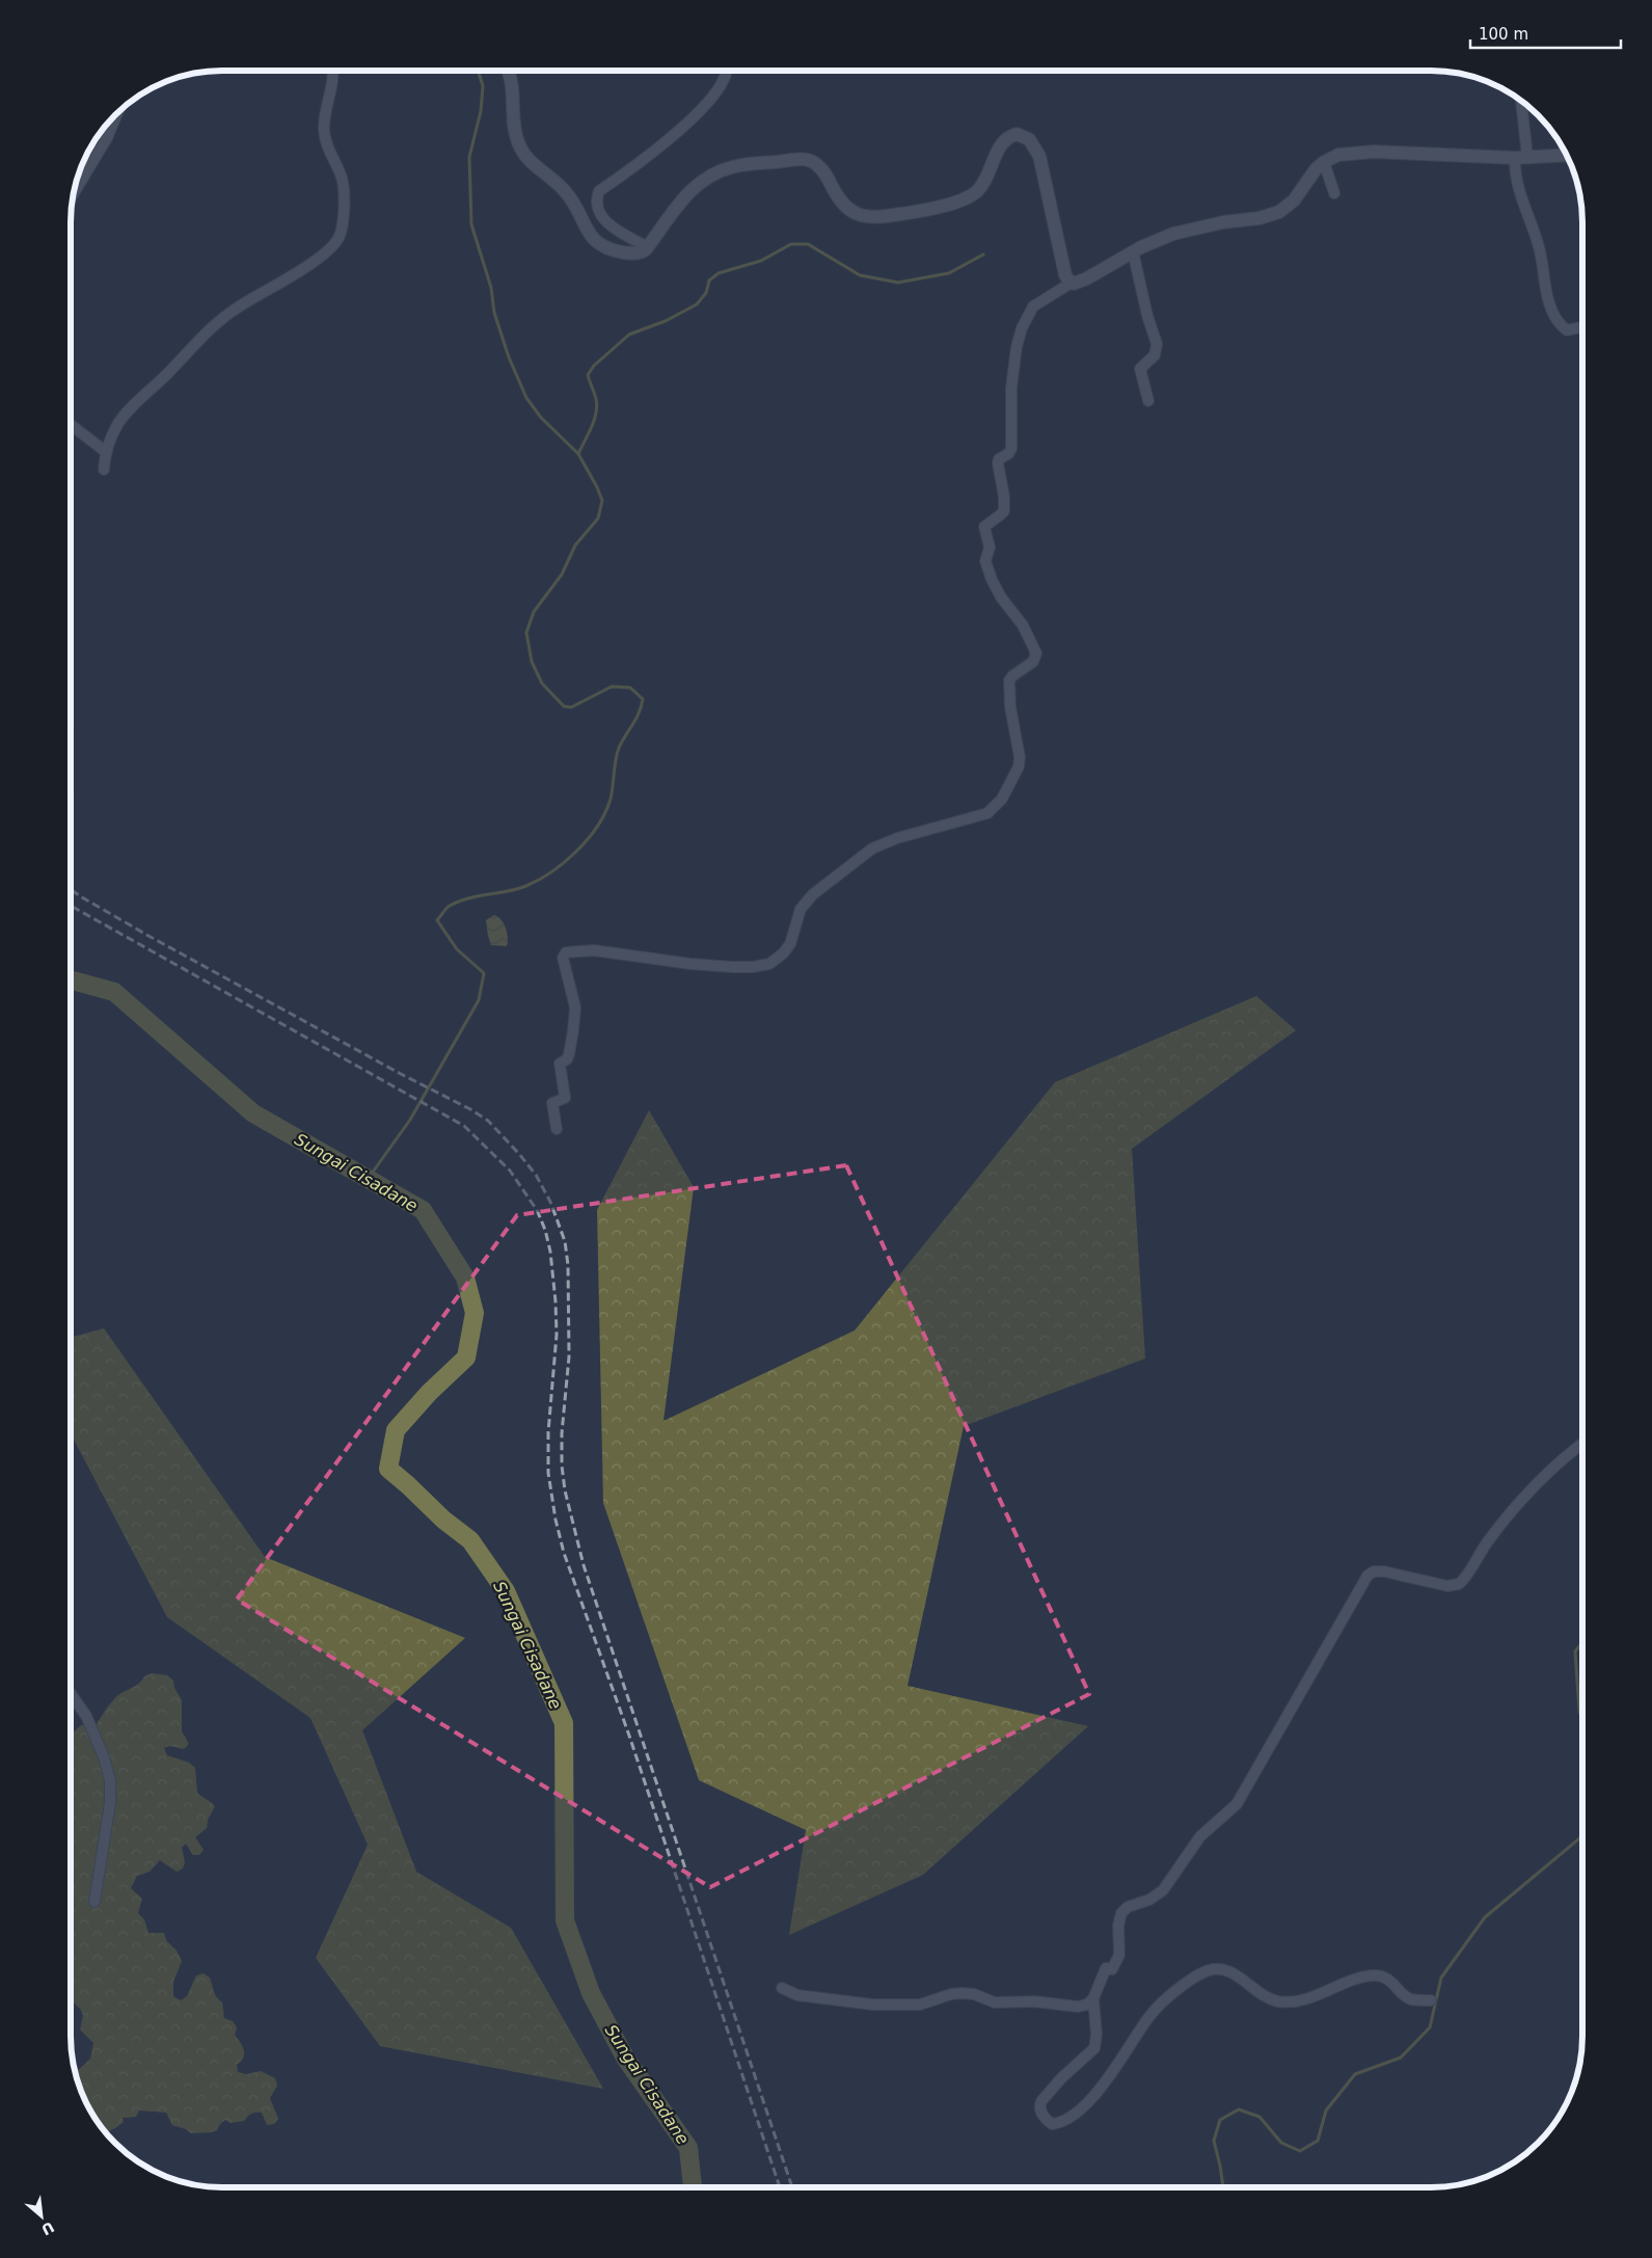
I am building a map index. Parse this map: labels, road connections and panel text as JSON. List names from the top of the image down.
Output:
{
  "water": ["Sungai Cisadane"],
  "scale_bar": "100 m",
  "north": "bottom right"
}
